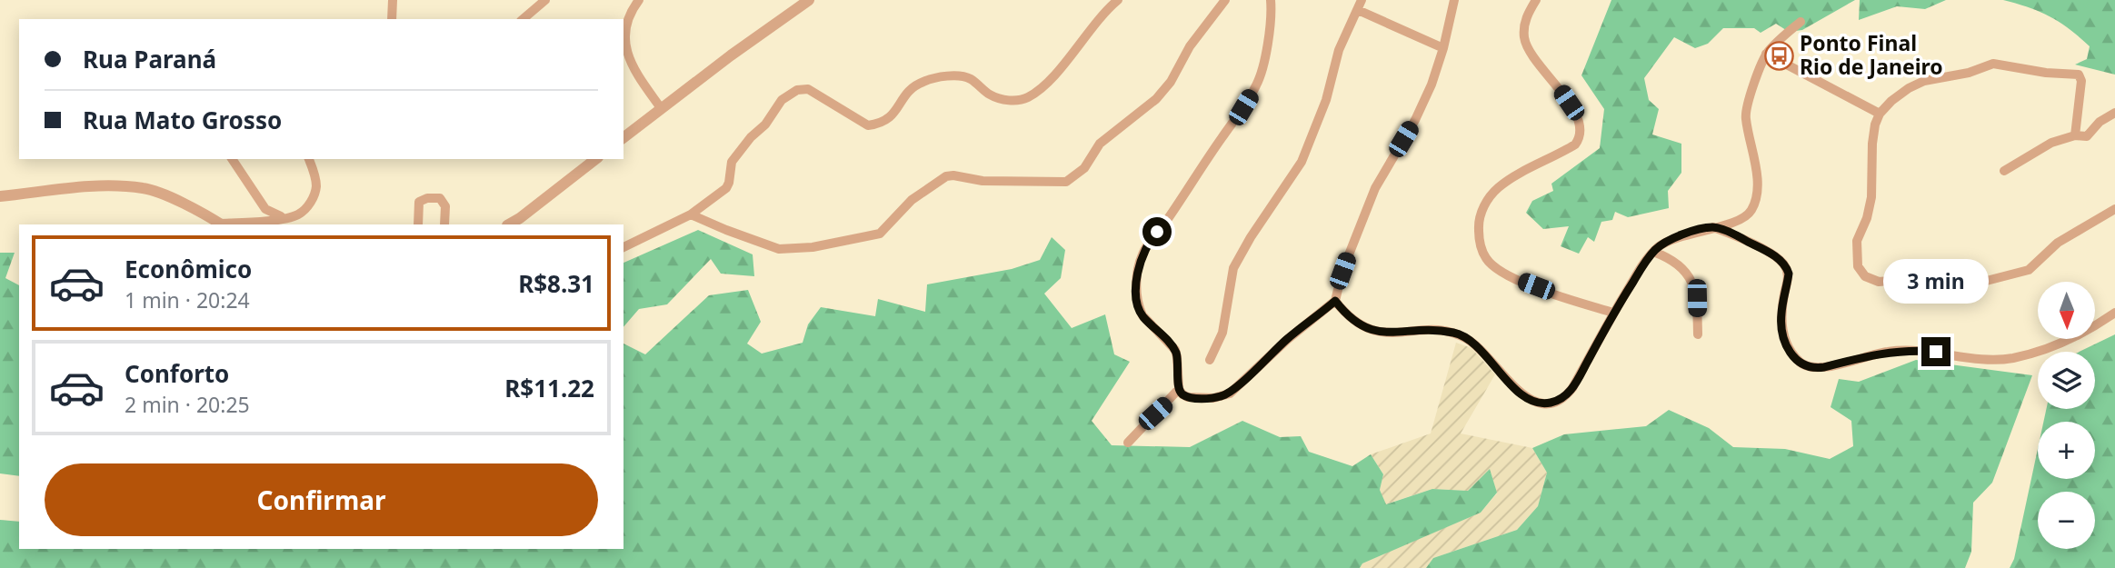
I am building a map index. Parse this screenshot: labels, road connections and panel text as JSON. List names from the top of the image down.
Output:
{
  "places": {
    "bus stop": ["Ponto Final Rio de Janeiro"]
  },
  "north": "bottom",
  "page": {
    "banner": ["Rua Paraná", "Rua Mato Grosso"],
    "list": [
      {
        "name": "Econômico",
        "note": "1 min · 20:24",
        "value": "R$8.31"
      },
      {
        "name": "Conforto",
        "note": "2 min · 20:25",
        "value": "R$11.22"
      }
    ],
    "bubble": "3 min",
    "map_buttons": ["+", "−"],
    "buttons": "Confirmar"
  }
}
